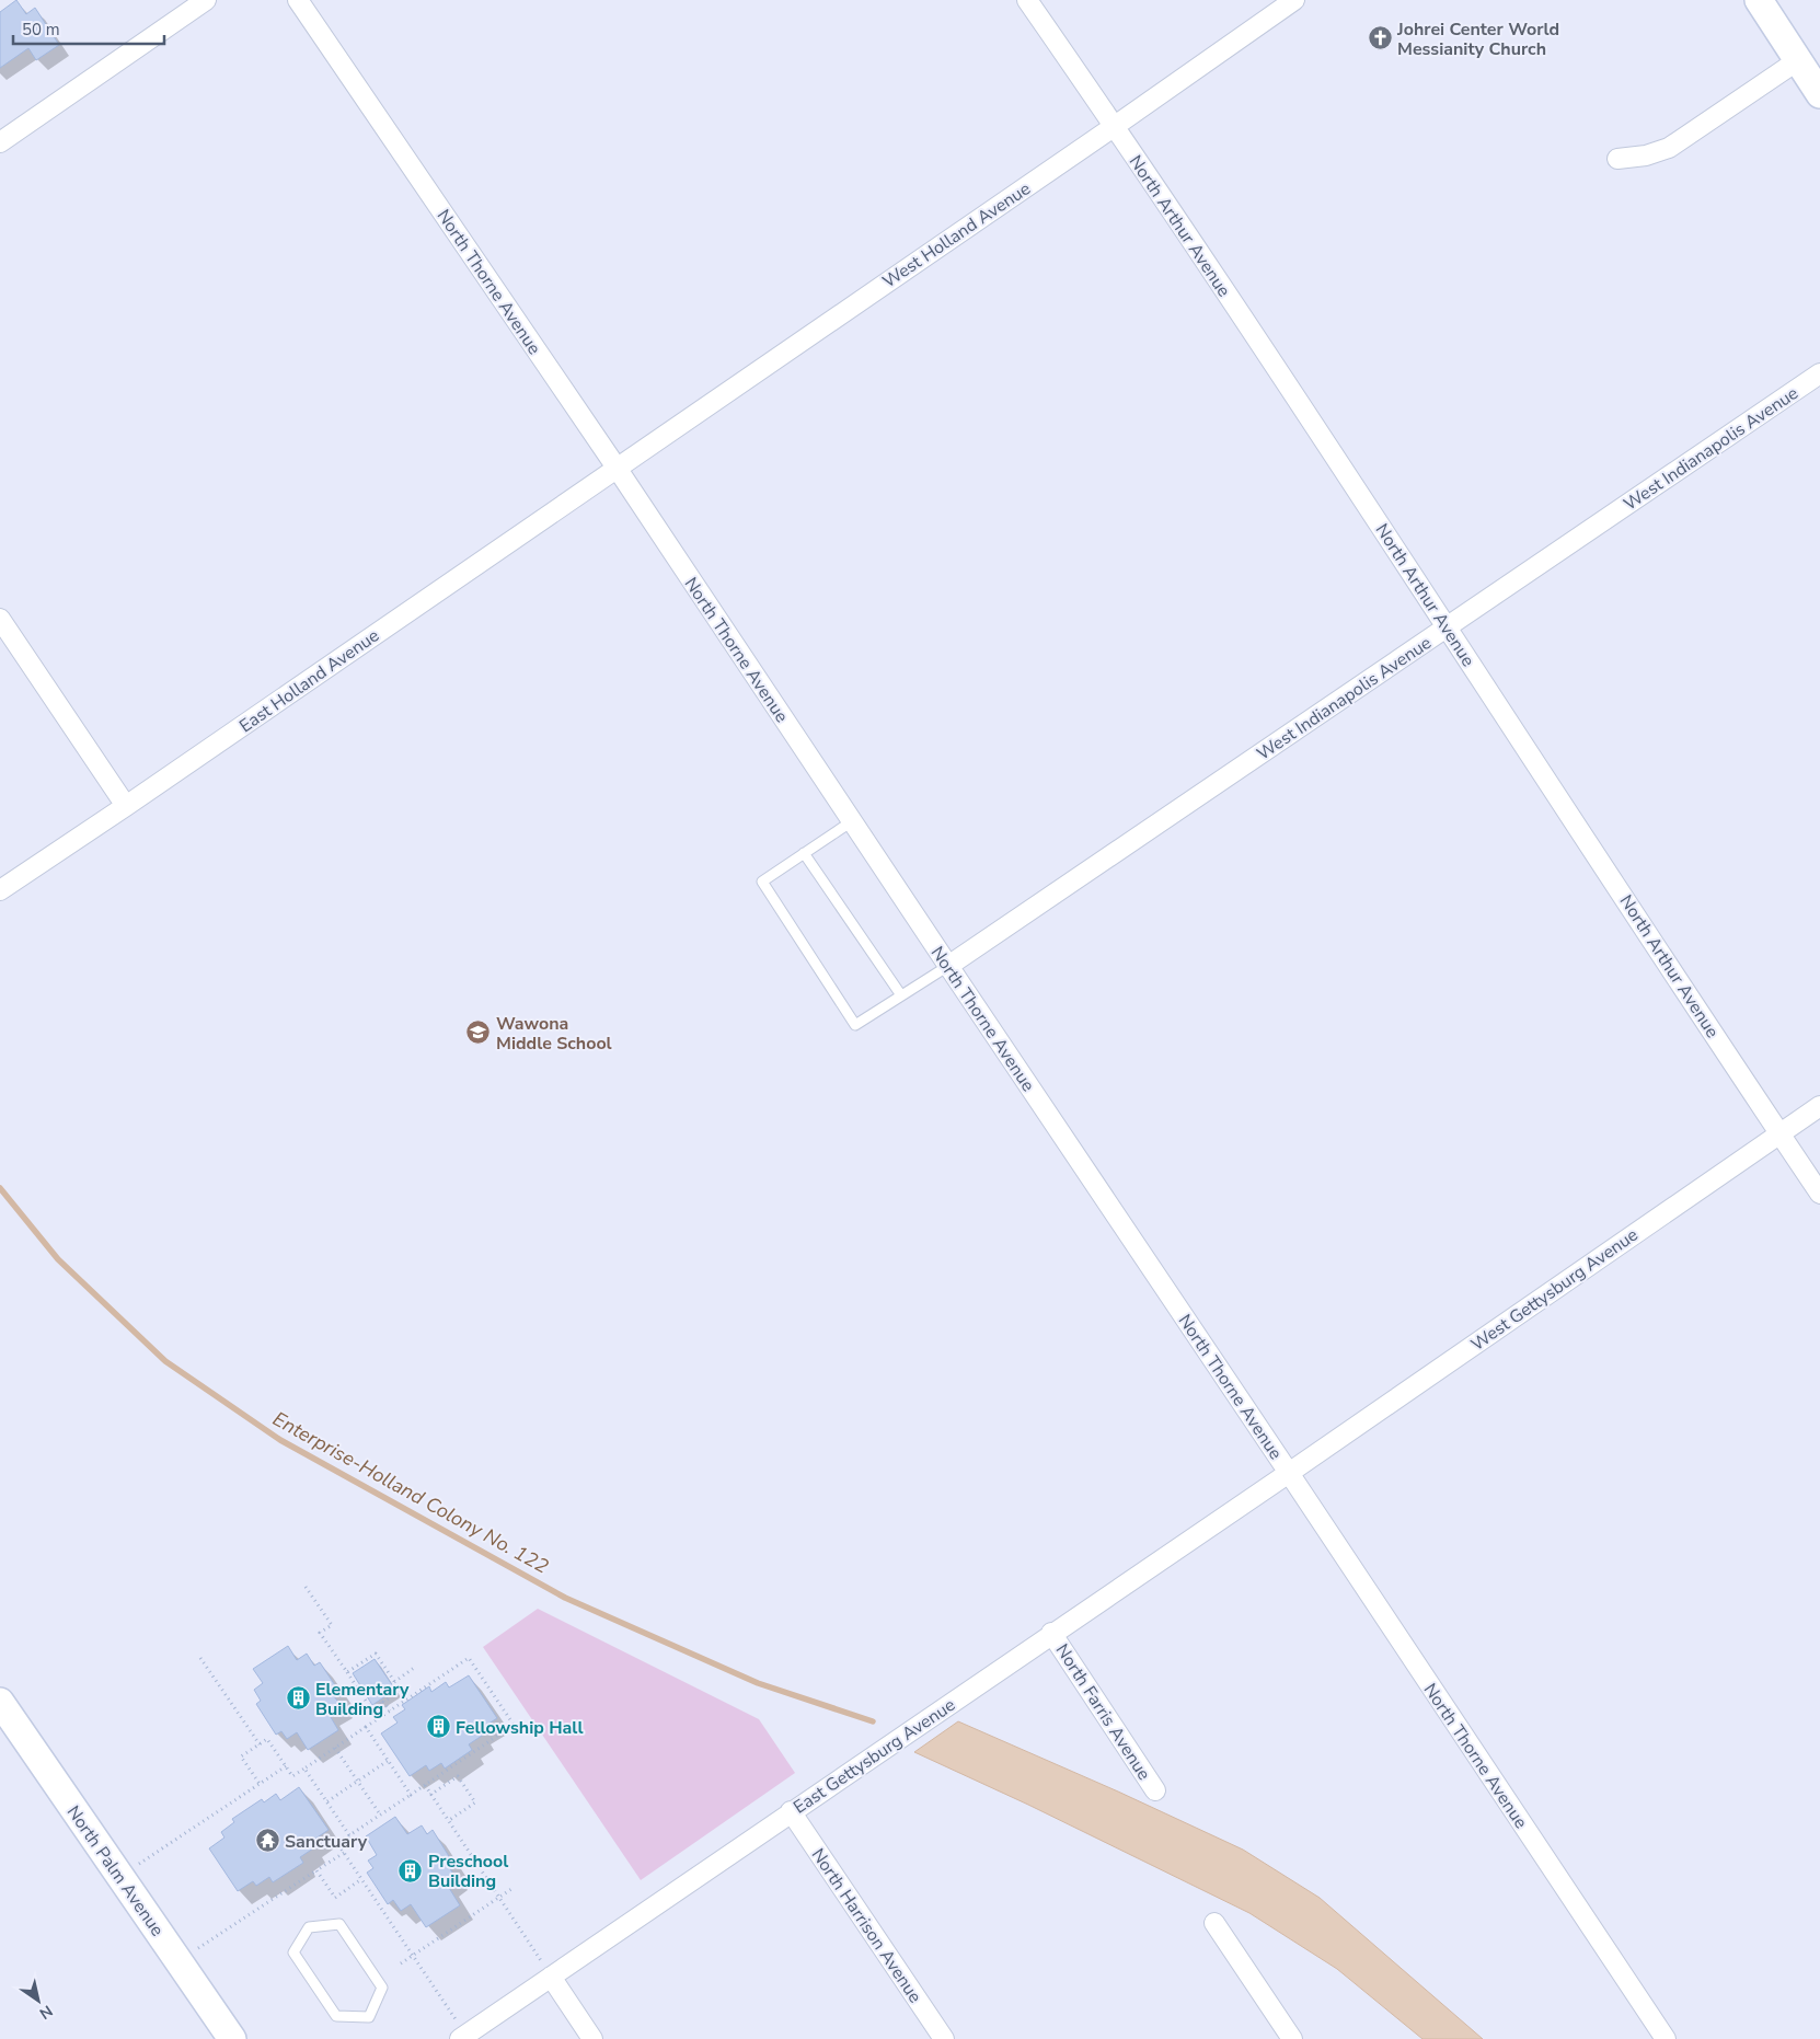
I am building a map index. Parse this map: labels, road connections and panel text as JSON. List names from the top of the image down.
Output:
{
  "streets": {
    "main road": ["North Palm Avenue"],
    "street": [
      "North Arthur Avenue",
      "West Holland Avenue",
      "North Thorne Avenue",
      "West Indianapolis Avenue",
      "East Holland Avenue",
      "West Gettysburg Avenue",
      "North Farris Avenue",
      "East Gettysburg Avenue",
      "North Harrison Avenue"
    ]
  },
  "crossings": [
    ["North Arthur Avenue", "West Holland Avenue"],
    ["North Arthur Avenue", "West Indianapolis Avenue"],
    ["North Arthur Avenue", "West Gettysburg Avenue"],
    ["West Holland Avenue", "North Thorne Avenue"],
    ["West Holland Avenue", "East Holland Avenue"],
    ["North Thorne Avenue", "West Indianapolis Avenue"],
    ["North Thorne Avenue", "East Holland Avenue"],
    ["North Thorne Avenue", "West Gettysburg Avenue"],
    ["North Thorne Avenue", "East Gettysburg Avenue"],
    ["West Gettysburg Avenue", "East Gettysburg Avenue"],
    ["North Farris Avenue", "East Gettysburg Avenue"],
    ["East Gettysburg Avenue", "North Harrison Avenue"]
  ],
  "water": ["Enterprise-Holland Colony No. 122"],
  "places": {
    "church": ["Johrei Center World Messianity Church"],
    "school or university": ["Wawona Middle School"],
    "building": ["Elementary Building", "Fellowship Hall", "Preschool Building"],
    "temple": ["Sanctuary"]
  },
  "scale_bar": "50 m",
  "north": "bottom right"
}
